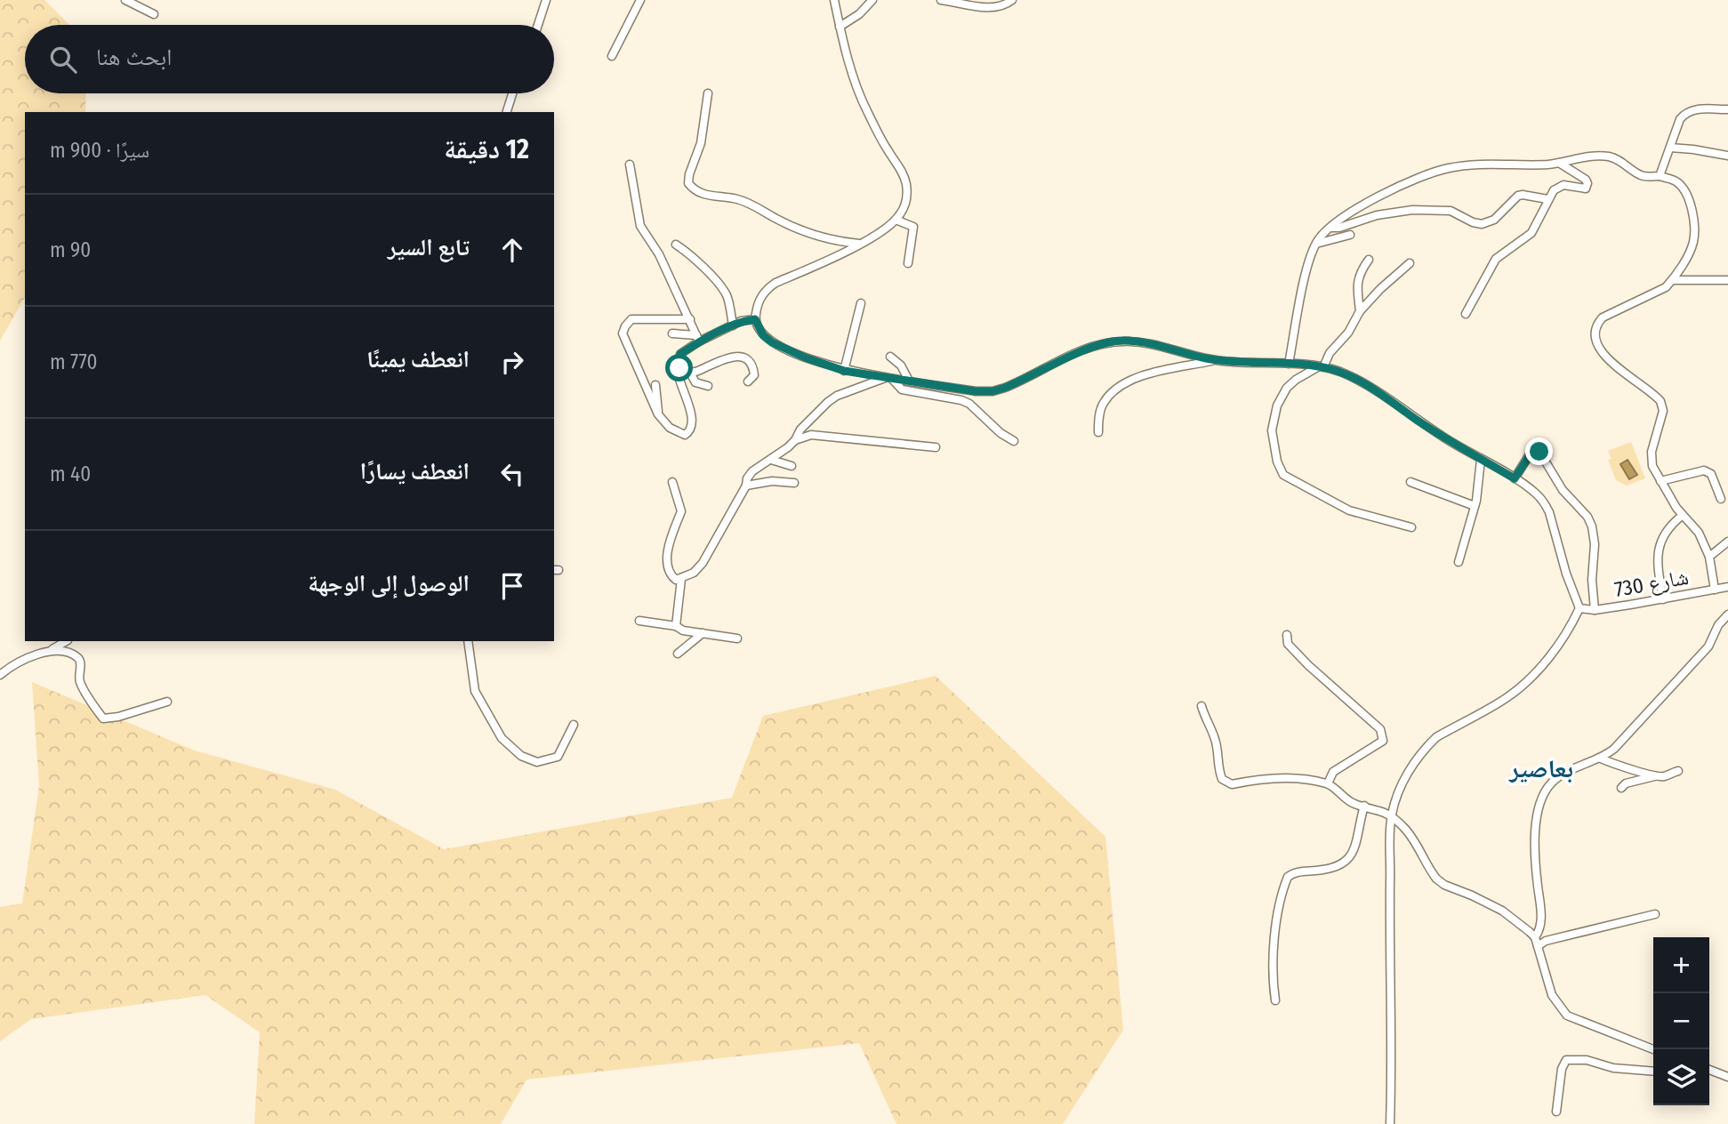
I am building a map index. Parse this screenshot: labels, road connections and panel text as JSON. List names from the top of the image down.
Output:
{
  "streets": {
    "street": ["شارع 730"]
  },
  "districts": ["بعاصير"],
  "page": {
    "search": "ابحث هنا",
    "heading": ["12 دقيقة", "سيرًا · 900 m"],
    "list": [
      ["تابع السير", "90 m"],
      ["انعطف يمينًا", "770 m"],
      ["انعطف يسارًا", "40 m"],
      "الوصول إلى الوجهة"
    ],
    "map_buttons": ["+", "−"]
  }
}
